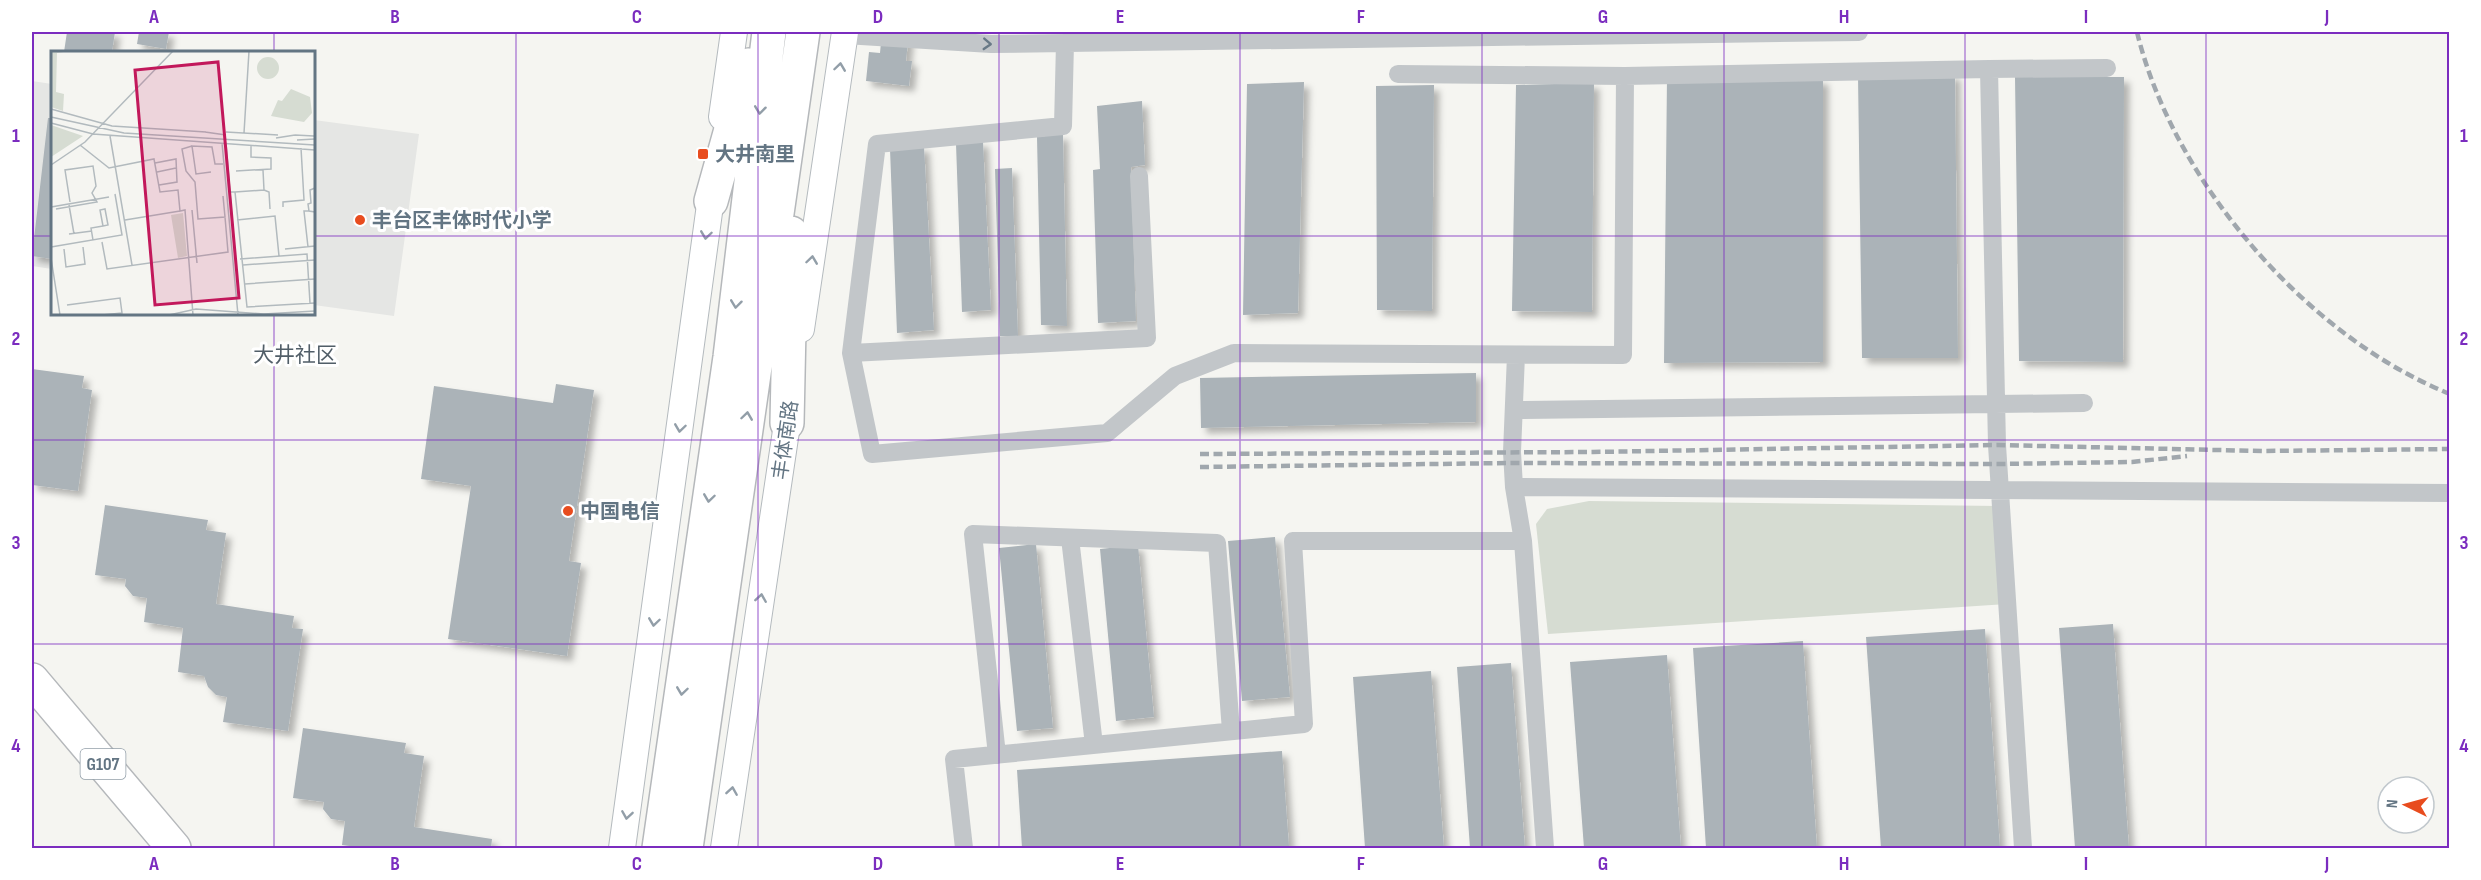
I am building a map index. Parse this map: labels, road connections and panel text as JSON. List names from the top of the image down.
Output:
{
  "streets": {
    "highway": ["丰体南路", "G107"]
  },
  "districts": ["大井社区"],
  "places": {
    "transit": ["大井南里"],
    "other": ["丰台区丰体时代小学", "中国电信"]
  },
  "north": "left",
  "grid": {
    "columns": [
      "A",
      "B",
      "C",
      "D",
      "E",
      "F",
      "G",
      "H",
      "I",
      "J"
    ],
    "rows": [
      "1",
      "2",
      "3",
      "4"
    ]
  }
}
